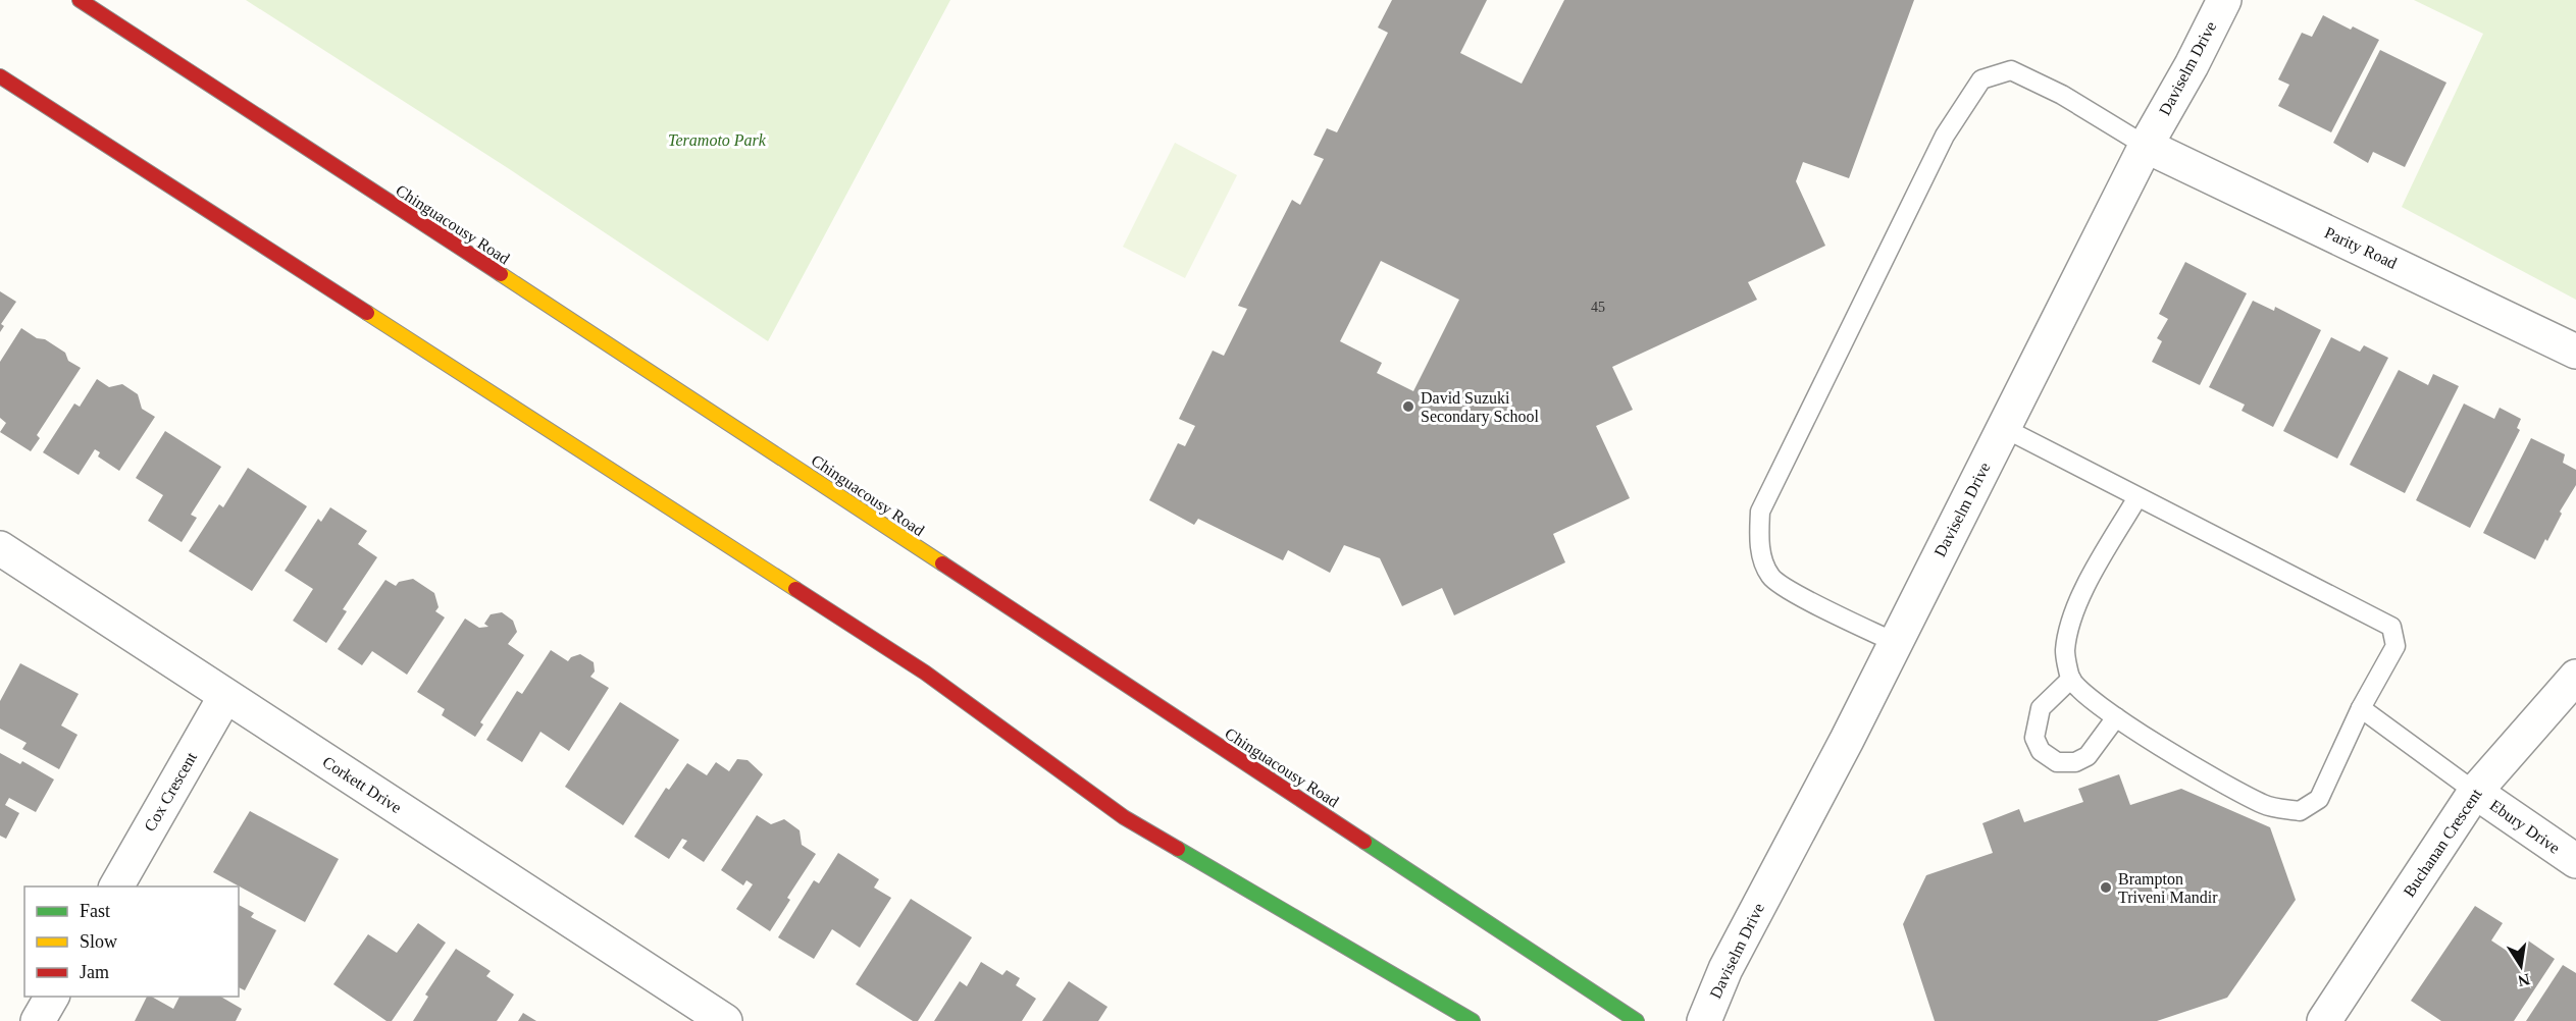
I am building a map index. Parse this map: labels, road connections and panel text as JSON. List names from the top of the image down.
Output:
{
  "streets": {
    "main road": ["Chinguacousy Road"],
    "street": [
      "Daviselm Drive",
      "Parity Road",
      "Corkett Drive",
      "Cox Crescent",
      "Ebury Drive",
      "Buchanan Crescent"
    ]
  },
  "crossings": [
    ["Daviselm Drive", "Parity Road"],
    ["Corkett Drive", "Cox Crescent"],
    ["Ebury Drive", "Buchanan Crescent"]
  ],
  "parks": ["Teramoto Park"],
  "places": ["David Suzuki Secondary School", "Brampton Triveni Mandir"],
  "house_numbers": ["45"],
  "legend": ["Fast", "Slow", "Jam"],
  "north": "bottom"
}
